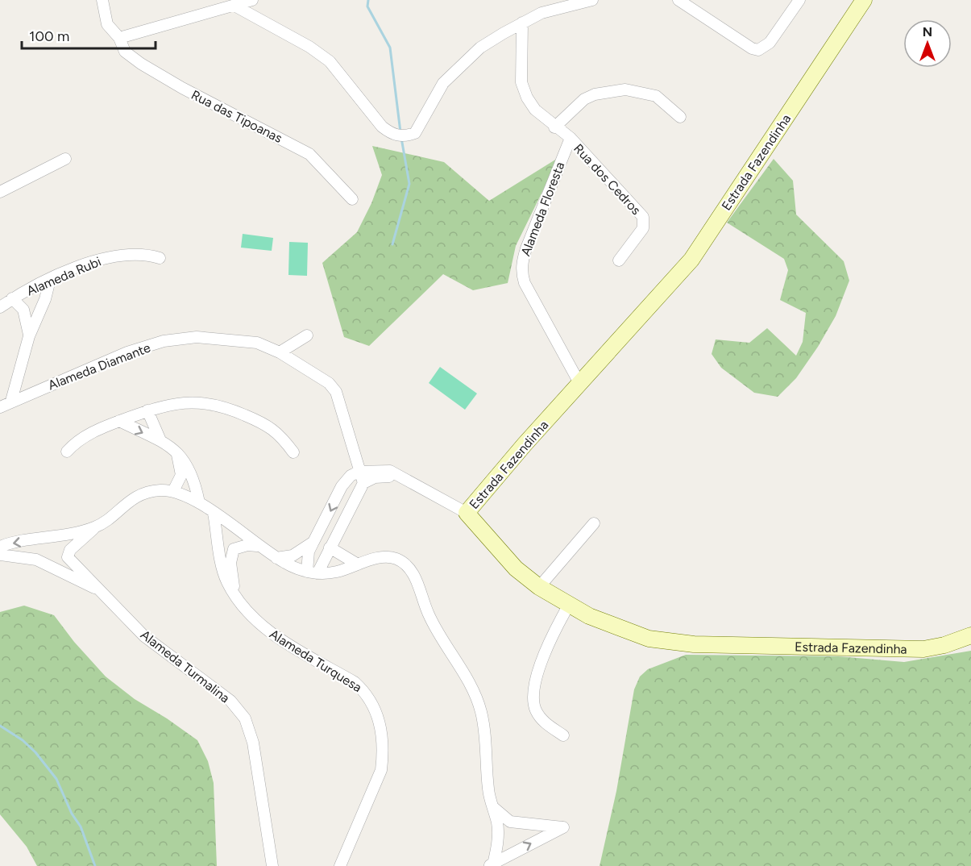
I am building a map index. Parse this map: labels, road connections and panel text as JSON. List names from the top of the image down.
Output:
{
  "streets": {
    "street": [
      "Rua das Tipoanas",
      "Estrada Fazendinha",
      "Rua dos Cedros",
      "Alameda Floresta",
      "Alameda Rubi",
      "Alameda Diamante",
      "Alameda Turquesa",
      "Alameda Turmalina"
    ]
  },
  "crossings": [
    ["Estrada Fazendinha", "Alameda Floresta"],
    ["Rua dos Cedros", "Alameda Floresta"]
  ],
  "scale_bar": "100 m",
  "north": "top"
}
